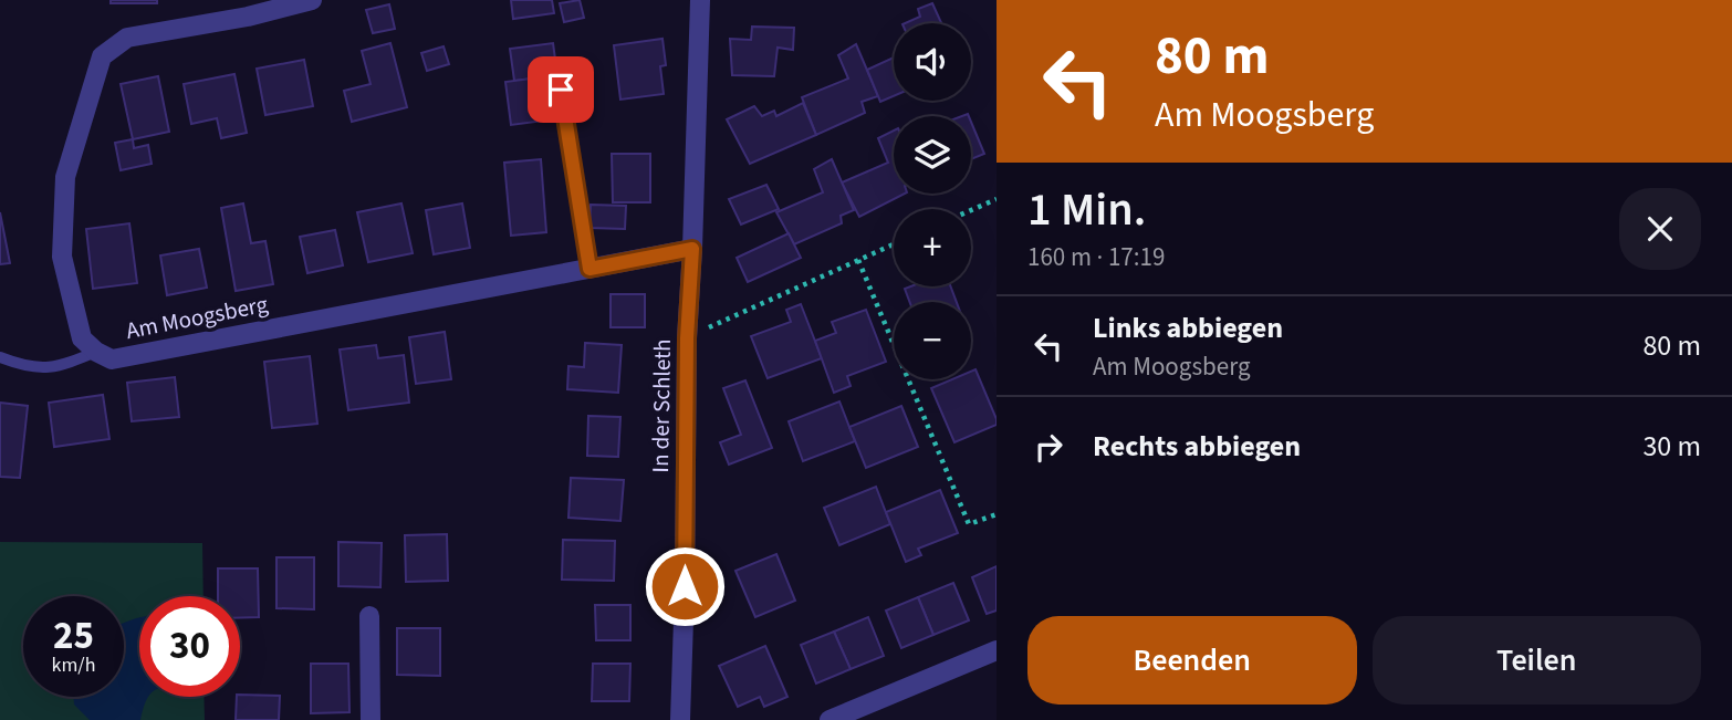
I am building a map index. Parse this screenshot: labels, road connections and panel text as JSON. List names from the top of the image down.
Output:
{
  "streets": {
    "street": ["Am Moogsberg", "In der Schleth"]
  },
  "crossings": [
    ["Am Moogsberg", "In der Schleth"]
  ],
  "page": {
    "turn": ["80 m", "Am Moogsberg"],
    "map_buttons": ["+", "−"],
    "heading": ["1 Min.", "160 m · 17:19"],
    "list": [
      {
        "name": "Links abbiegen",
        "note": "Am Moogsberg",
        "value": "80 m"
      },
      {
        "name": "Rechts abbiegen",
        "value": "30 m"
      }
    ],
    "speed": "25 km/h",
    "limit": "30",
    "buttons": ["Beenden", "Teilen"]
  }
}
